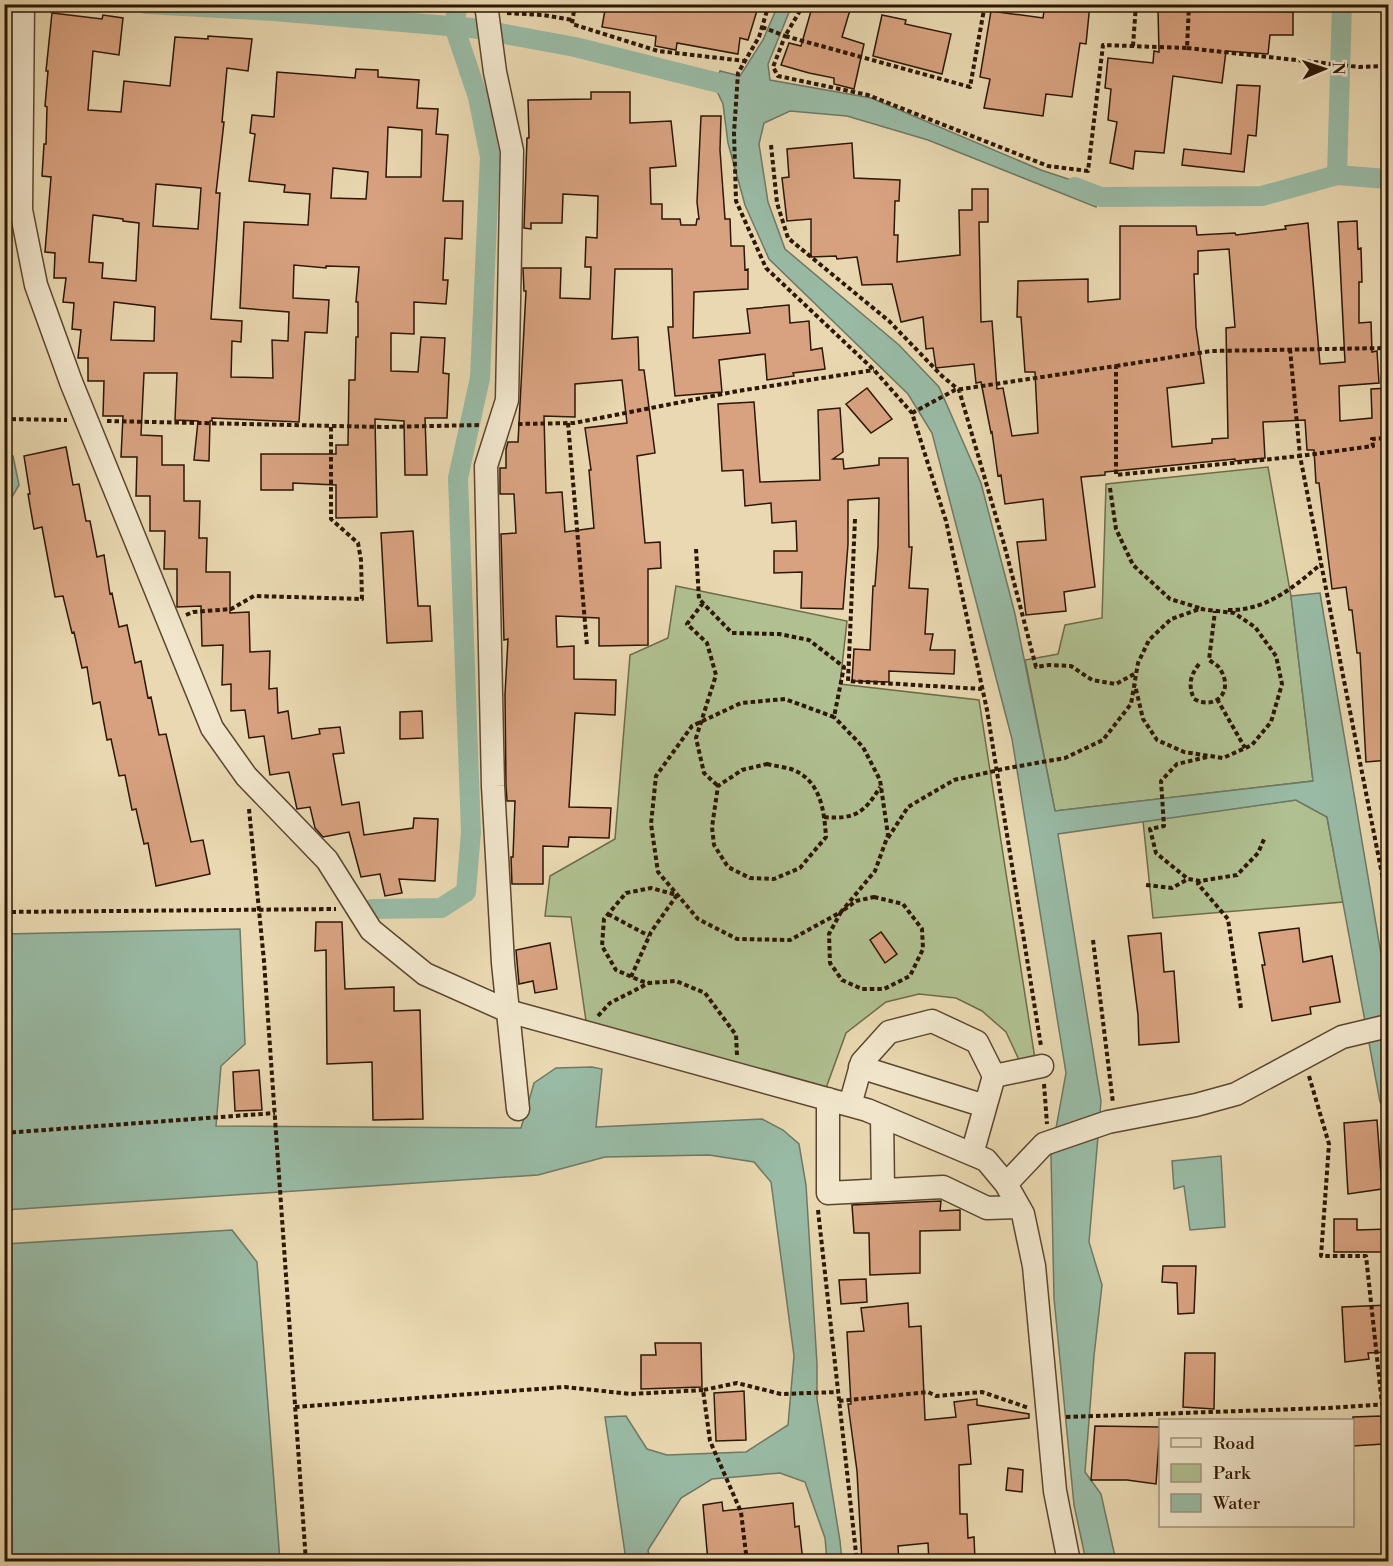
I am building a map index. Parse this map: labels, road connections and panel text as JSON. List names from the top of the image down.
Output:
{
  "legend": ["Road", "Park", "Water"],
  "north": "right"
}
